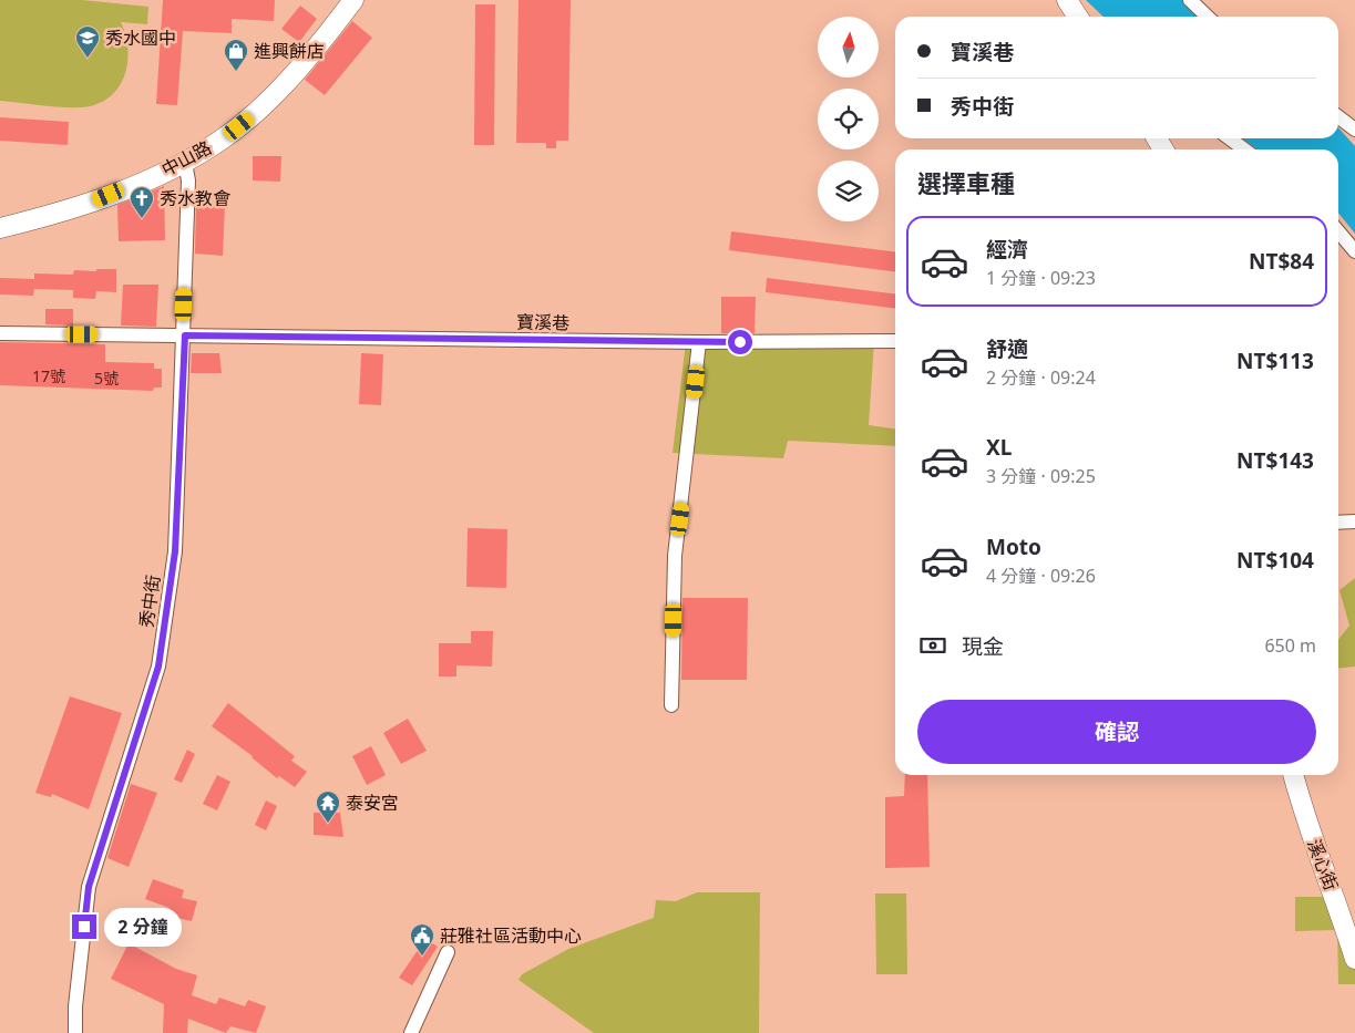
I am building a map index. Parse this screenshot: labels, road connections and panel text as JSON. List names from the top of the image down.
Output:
{
  "streets": {
    "street": [
      "中山路",
      "寶溪巷",
      "秀中街",
      "溪心街"
    ]
  },
  "crossings": [
    ["中山路", "秀中街"],
    ["寶溪巷", "秀中街"]
  ],
  "places": {
    "school or university": ["秀水國中"],
    "shop": ["進興餅店"],
    "church": ["秀水教會"],
    "temple": ["泰安宮"],
    "public building": ["莊雅社區活動中心"]
  },
  "house_numbers": ["17號", "5號"],
  "north": "top",
  "page": {
    "banner": ["寶溪巷", "秀中街"],
    "heading": "選擇車種",
    "list": [
      {
        "name": "經濟",
        "note": "1 分鐘 · 09:23",
        "value": "NT$84"
      },
      {
        "name": "舒適",
        "note": "2 分鐘 · 09:24",
        "value": "NT$113"
      },
      {
        "name": "XL",
        "note": "3 分鐘 · 09:25",
        "value": "NT$143"
      },
      {
        "name": "Moto",
        "note": "4 分鐘 · 09:26",
        "value": "NT$104"
      }
    ],
    "pay": ["現金", "650 m"],
    "buttons": "確認",
    "bubble": "2 分鐘"
  }
}
